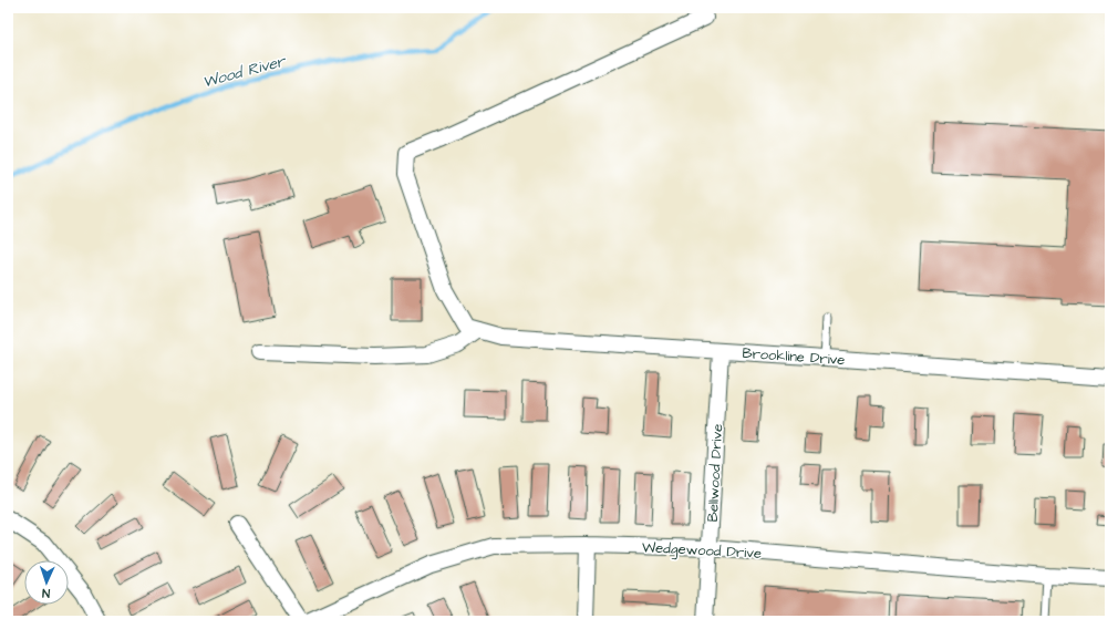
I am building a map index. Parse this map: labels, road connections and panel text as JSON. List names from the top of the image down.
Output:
{
  "streets": {
    "street": ["Brookline Drive", "Bellwood Drive", "Wedgewood Drive"]
  },
  "crossings": [
    ["Brookline Drive", "Bellwood Drive"],
    ["Bellwood Drive", "Wedgewood Drive"]
  ],
  "water": ["Wood River"],
  "north": "bottom"
}
